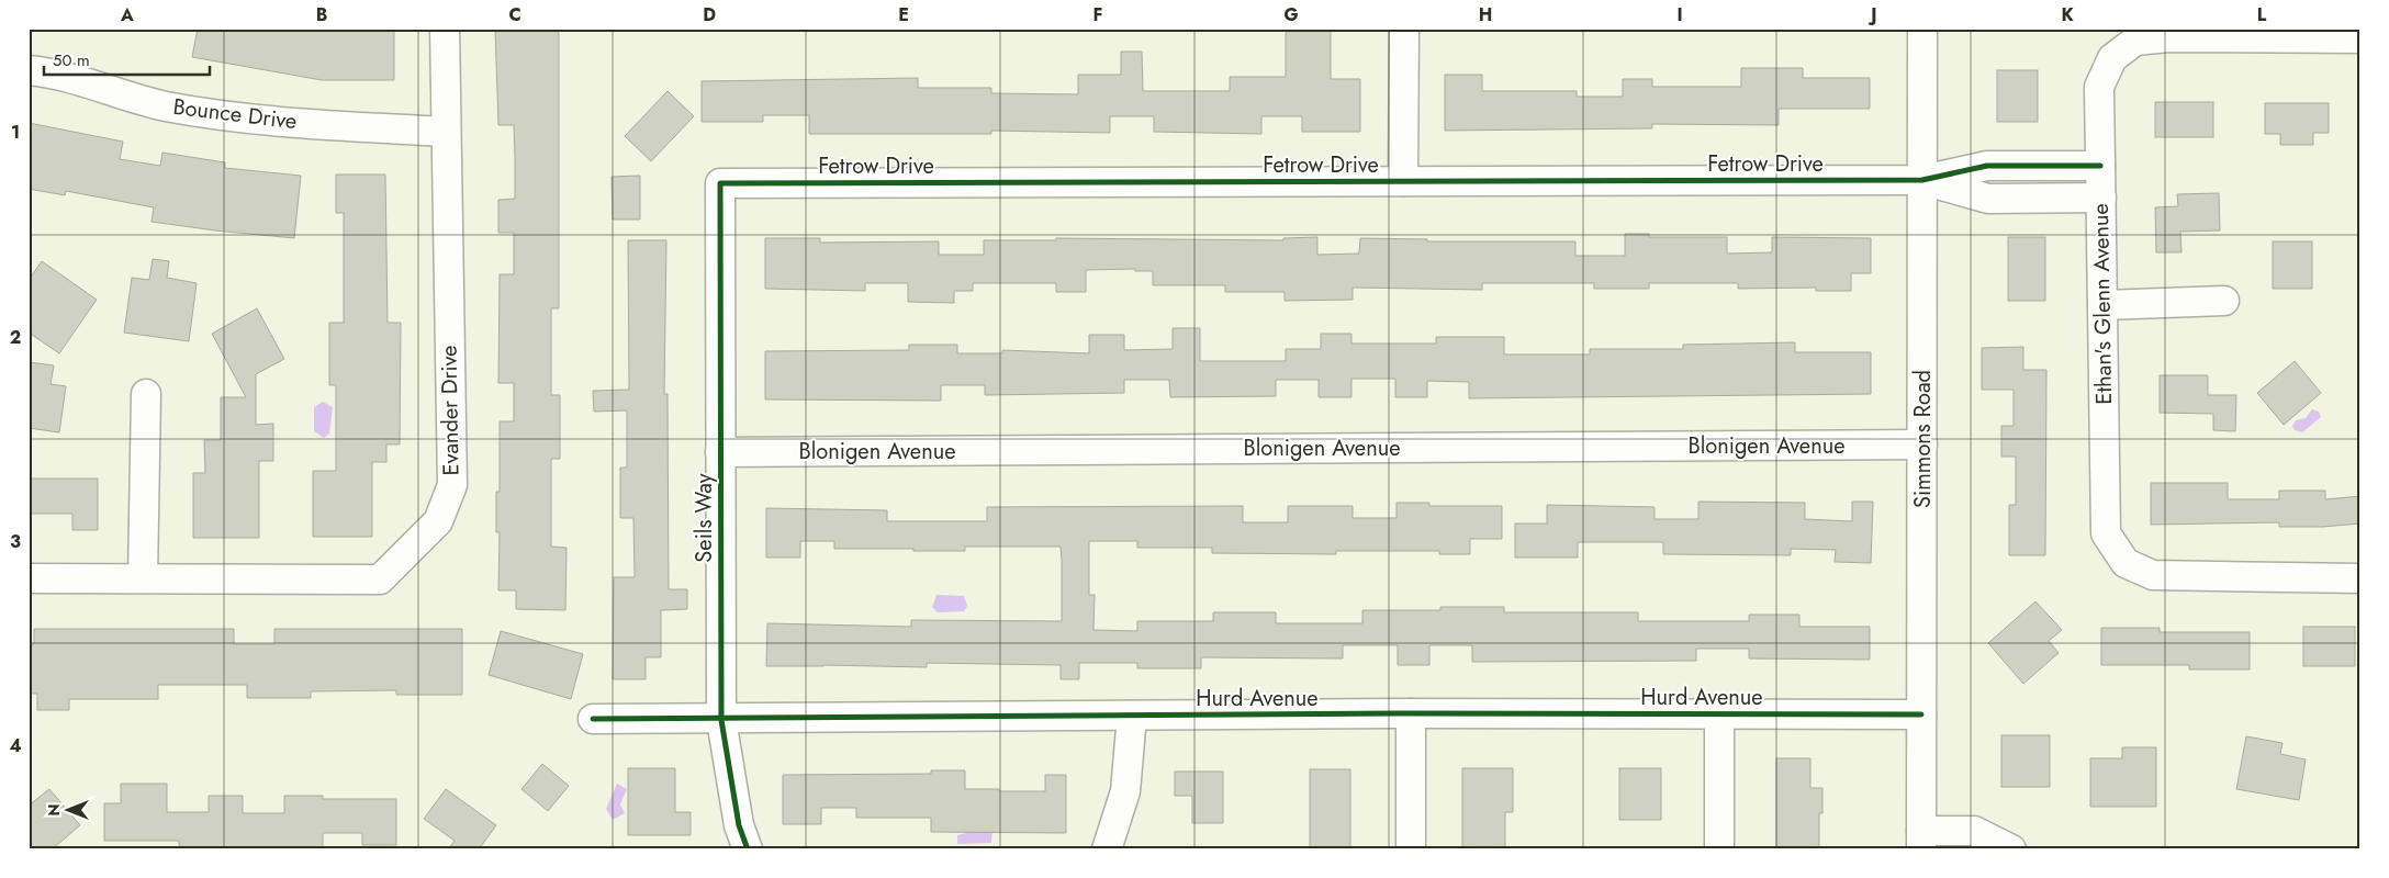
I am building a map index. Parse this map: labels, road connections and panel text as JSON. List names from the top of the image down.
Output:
{
  "streets": {
    "street": [
      "Bounce Drive",
      "Fetrow Drive",
      "Ethan's Glenn Avenue",
      "Evander Drive",
      "Simmons Road",
      "Blonigen Avenue",
      "Seils Way",
      "Hurd Avenue"
    ]
  },
  "crossings": [
    ["Bounce Drive", "Evander Drive"],
    ["Fetrow Drive", "Simmons Road"],
    ["Fetrow Drive", "Seils Way"],
    ["Simmons Road", "Blonigen Avenue"],
    ["Simmons Road", "Hurd Avenue"],
    ["Blonigen Avenue", "Seils Way"],
    ["Seils Way", "Hurd Avenue"]
  ],
  "scale_bar": "50 m",
  "north": "left",
  "grid": {
    "columns": [
      "A",
      "B",
      "C",
      "D",
      "E",
      "F",
      "G",
      "H",
      "I",
      "J",
      "K",
      "L"
    ],
    "rows": [
      "1",
      "2",
      "3",
      "4"
    ]
  }
}
